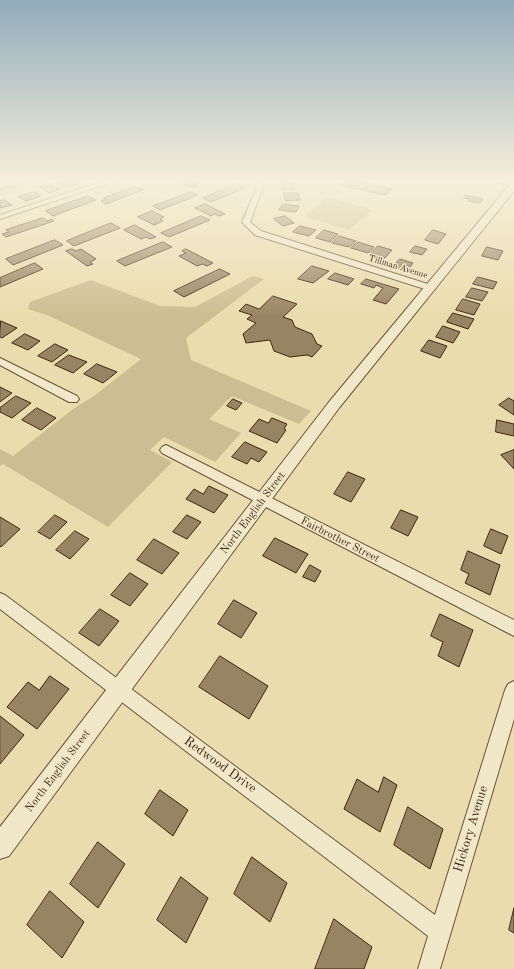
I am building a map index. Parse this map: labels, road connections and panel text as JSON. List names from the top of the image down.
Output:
{
  "streets": {
    "street": [
      "Tillman Avenue",
      "North English Street",
      "Fairbrother Street",
      "Redwood Drive",
      "Hickory Avenue"
    ]
  },
  "crossings": [
    ["Tillman Avenue", "North English Street"],
    ["North English Street", "Fairbrother Street"],
    ["North English Street", "Redwood Drive"],
    ["Redwood Drive", "Hickory Avenue"]
  ]
}
